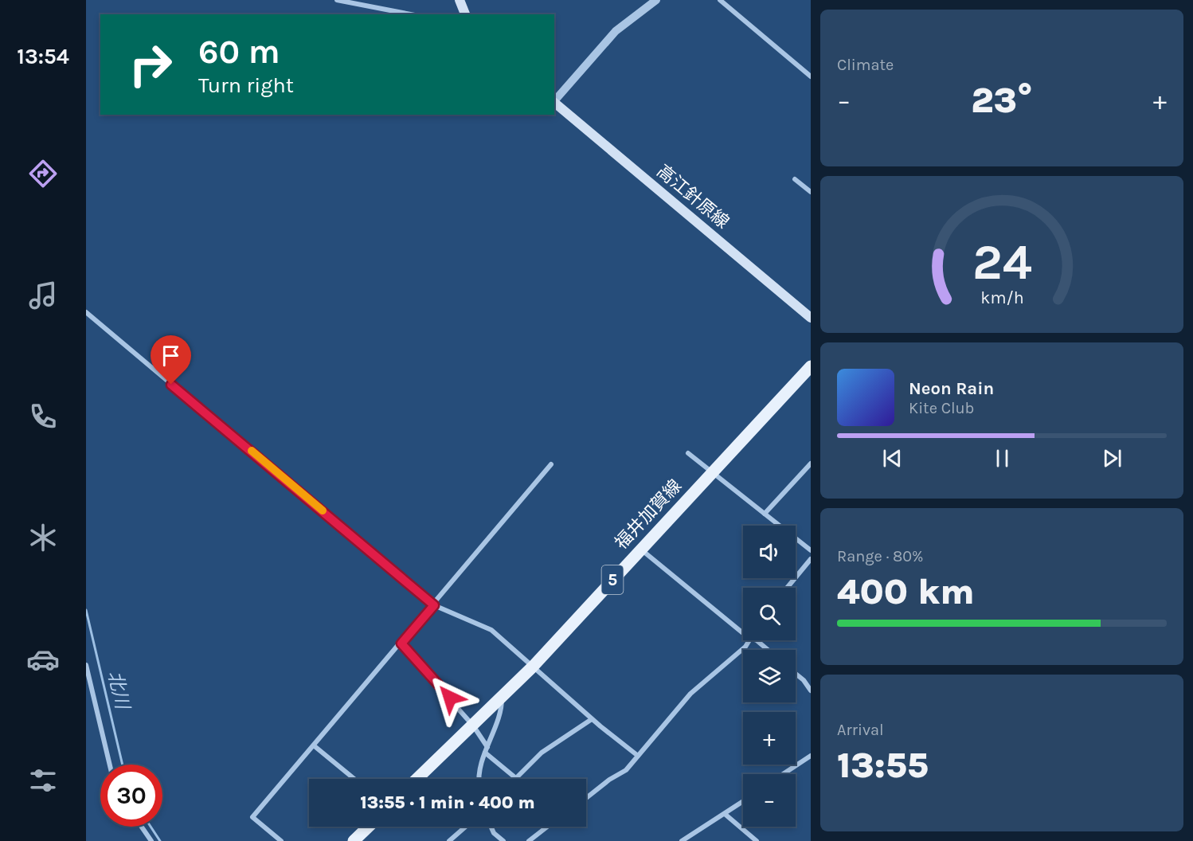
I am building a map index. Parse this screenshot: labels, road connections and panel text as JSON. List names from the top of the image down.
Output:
{
  "streets": {
    "main road": ["高江針原線", "福井加賀線", "5"]
  },
  "water": ["北川"],
  "page": {
    "tabs": "13:54",
    "tile": [
      "Climate",
      ["Range · 80%", "400 km"],
      ["Arrival", "13:55"]
    ],
    "turn": ["60 m", "Turn right"],
    "heat": ["−", "23°", "+"],
    "song": ["Neon Rain", "Kite Club"],
    "map_buttons": ["+", "−"],
    "limit": "30",
    "trip": "13:55 · 1 min · 400 m",
    "gauge": ["24", "km/h"]
  }
}
